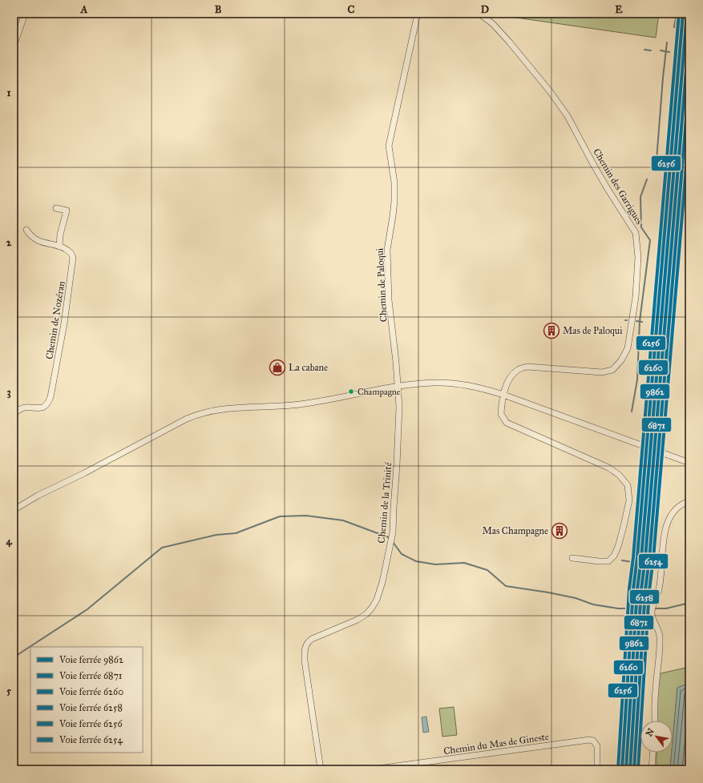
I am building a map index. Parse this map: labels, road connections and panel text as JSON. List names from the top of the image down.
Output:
{
  "streets": {
    "street": [
      "Chemin des Garrigues",
      "Chemin de Paloqui",
      "Chemin de Nozéran",
      "Chemin de la Trinité",
      "Chemin du Mas de Gineste"
    ]
  },
  "crossings": [
    ["Chemin de Paloqui", "Chemin de la Trinité"]
  ],
  "places": {
    "building": ["Mas de Paloqui", "Mas Champagne"],
    "shop": ["La cabane"],
    "other": ["Champagne"]
  },
  "lines": [
    "rail line 9862",
    "rail line 6260",
    "rail line 6256",
    "rail line 6871",
    "rail line 6258",
    "rail line 6254"
  ],
  "legend": [
    "Voie ferrée 9862",
    "Voie ferrée 6871",
    "Voie ferrée 6260",
    "Voie ferrée 6258",
    "Voie ferrée 6256",
    "Voie ferrée 6254"
  ],
  "north": "top left",
  "grid": {
    "columns": [
      "A",
      "B",
      "C",
      "D",
      "E"
    ],
    "rows": [
      "1",
      "2",
      "3",
      "4",
      "5"
    ]
  }
}
